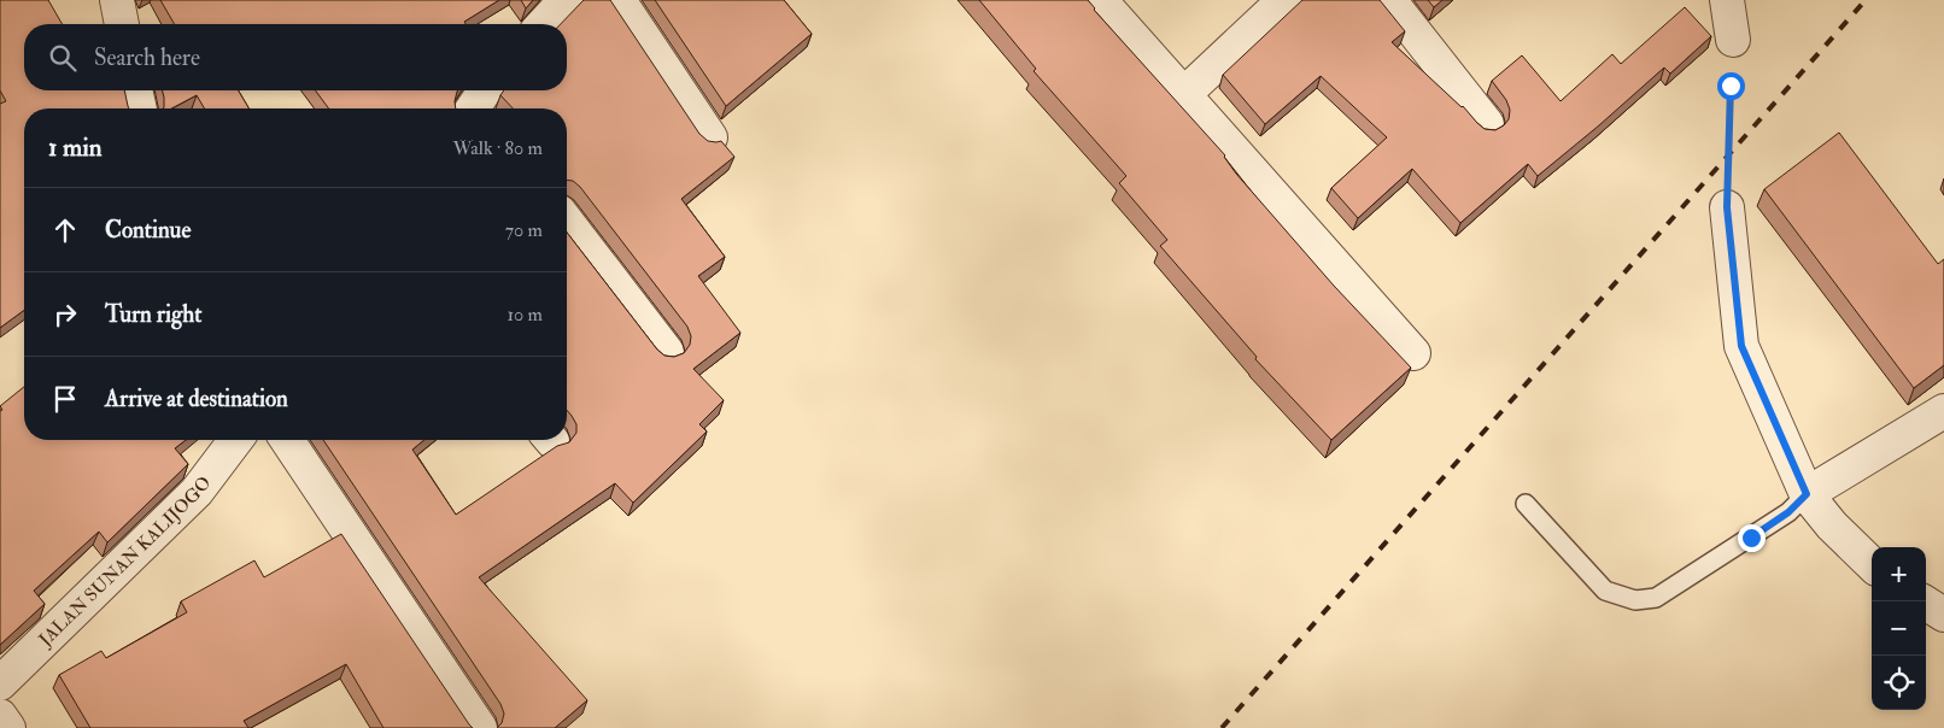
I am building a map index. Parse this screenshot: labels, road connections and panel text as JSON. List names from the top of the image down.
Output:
{
  "streets": {
    "street": ["JALAN SUNAN KALIJOGO"]
  },
  "page": {
    "search": "Search here",
    "heading": ["1 min", "Walk · 80 m"],
    "list": [
      ["Continue", "70 m"],
      ["Turn right", "10 m"],
      "Arrive at destination"
    ],
    "map_buttons": ["+", "−"]
  }
}
